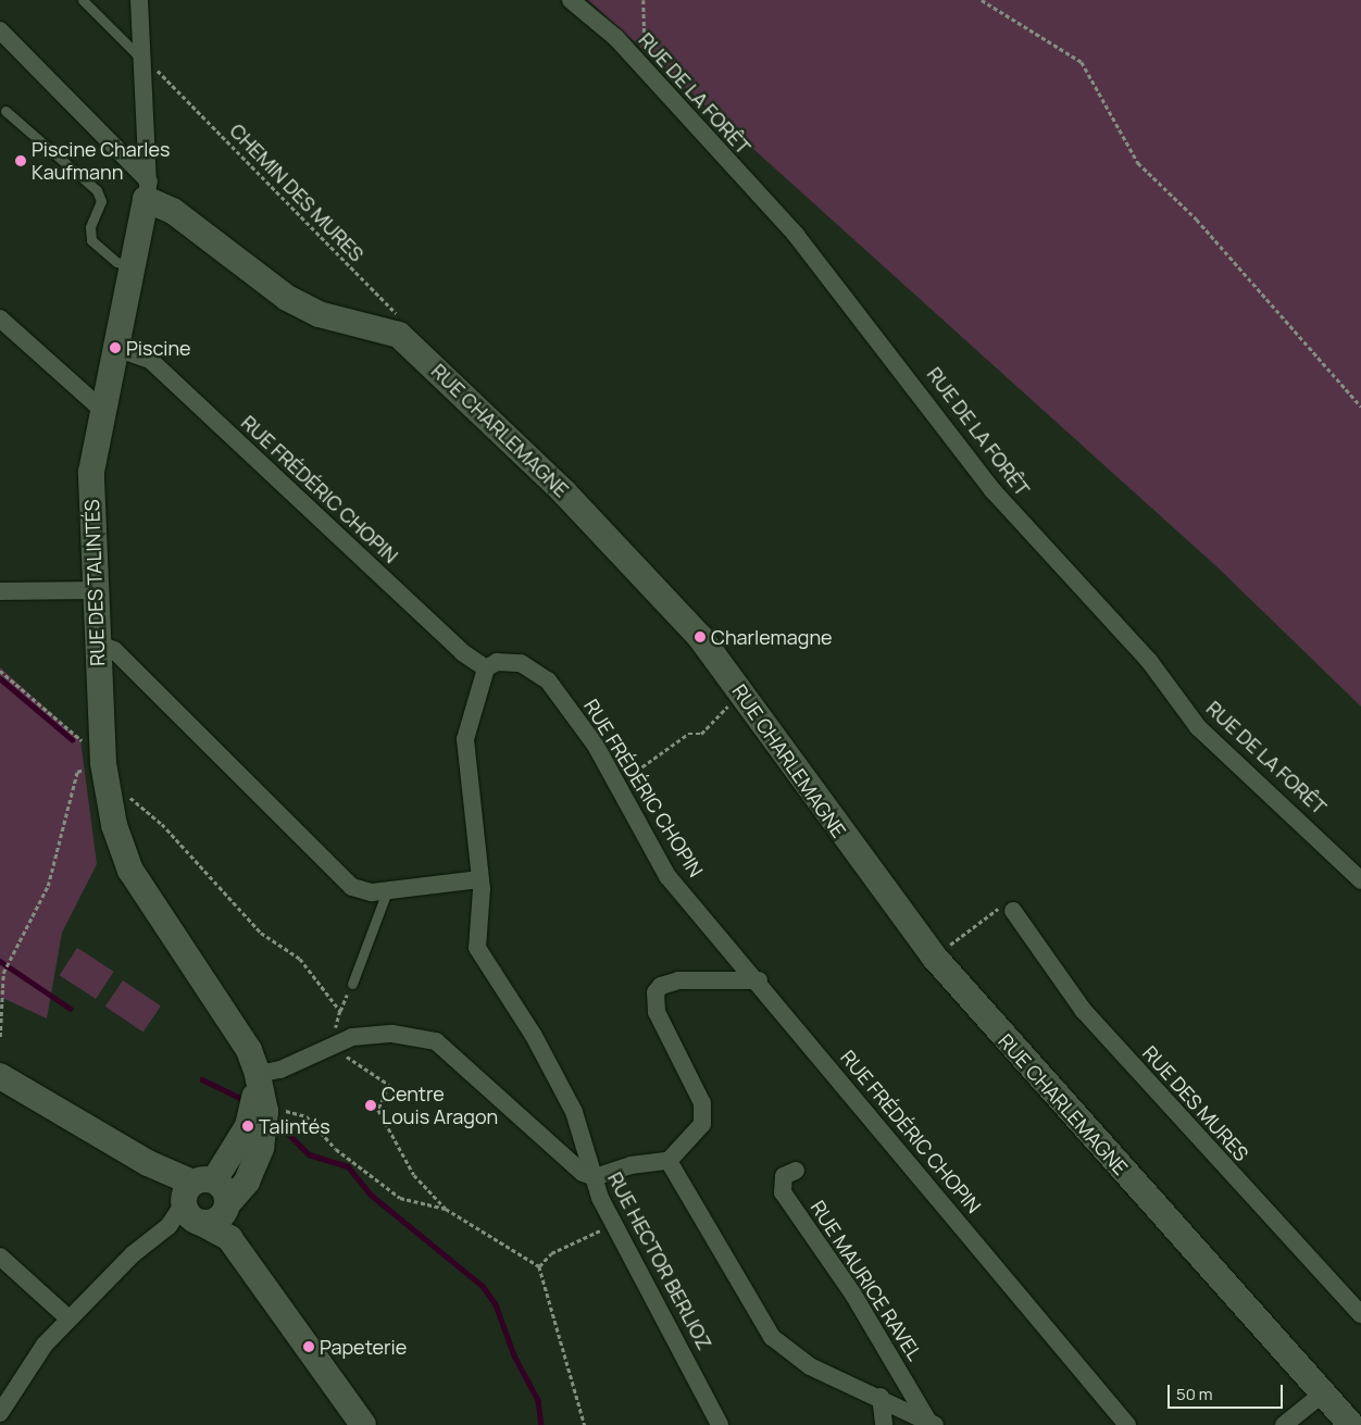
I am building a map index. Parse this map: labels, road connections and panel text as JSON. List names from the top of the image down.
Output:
{
  "streets": {
    "street": [
      "RUE DE LA FORÊT",
      "RUE CHARLEMAGNE",
      "RUE FRÉDÉRIC CHOPIN",
      "RUE DES TALINTÉS",
      "RUE DES MURES",
      "RUE HECTOR BERLIOZ",
      "RUE MAURICE RAVEL"
    ],
    "path": ["CHEMIN DES MURES"]
  },
  "crossings": [
    ["CHEMIN DES MURES", "RUE DES TALINTÉS"],
    ["RUE CHARLEMAGNE", "RUE DES TALINTÉS"],
    ["RUE FRÉDÉRIC CHOPIN", "RUE DES TALINTÉS"],
    ["RUE DES TALINTÉS", "RUE HECTOR BERLIOZ"]
  ],
  "places": [
    "Piscine Charles Kaufmann",
    "Piscine",
    "Charlemagne",
    "Centre Louis Aragon",
    "Talintés",
    "Papeterie"
  ],
  "scale_bar": "50 m"
}
